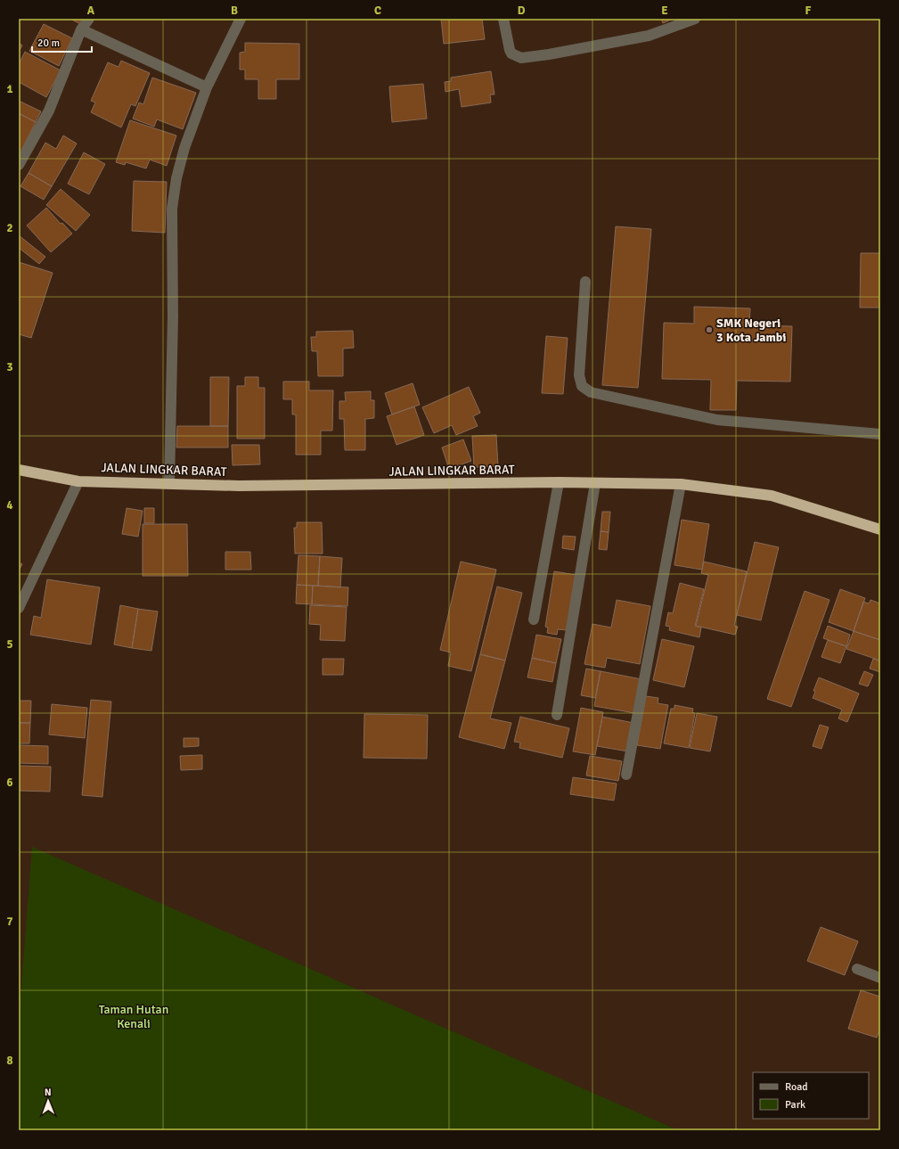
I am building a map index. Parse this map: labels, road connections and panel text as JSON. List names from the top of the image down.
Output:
{
  "streets": {
    "highway": ["JALAN LINGKAR BARAT"]
  },
  "parks": ["Taman Hutan Kenali"],
  "places": ["SMK Negeri 3 Kota Jambi"],
  "legend": ["Road", "Park"],
  "scale_bar": "20 m",
  "north": "top",
  "grid": {
    "columns": [
      "A",
      "B",
      "C",
      "D",
      "E",
      "F"
    ],
    "rows": [
      "1",
      "2",
      "3",
      "4",
      "5",
      "6",
      "7",
      "8"
    ]
  }
}
